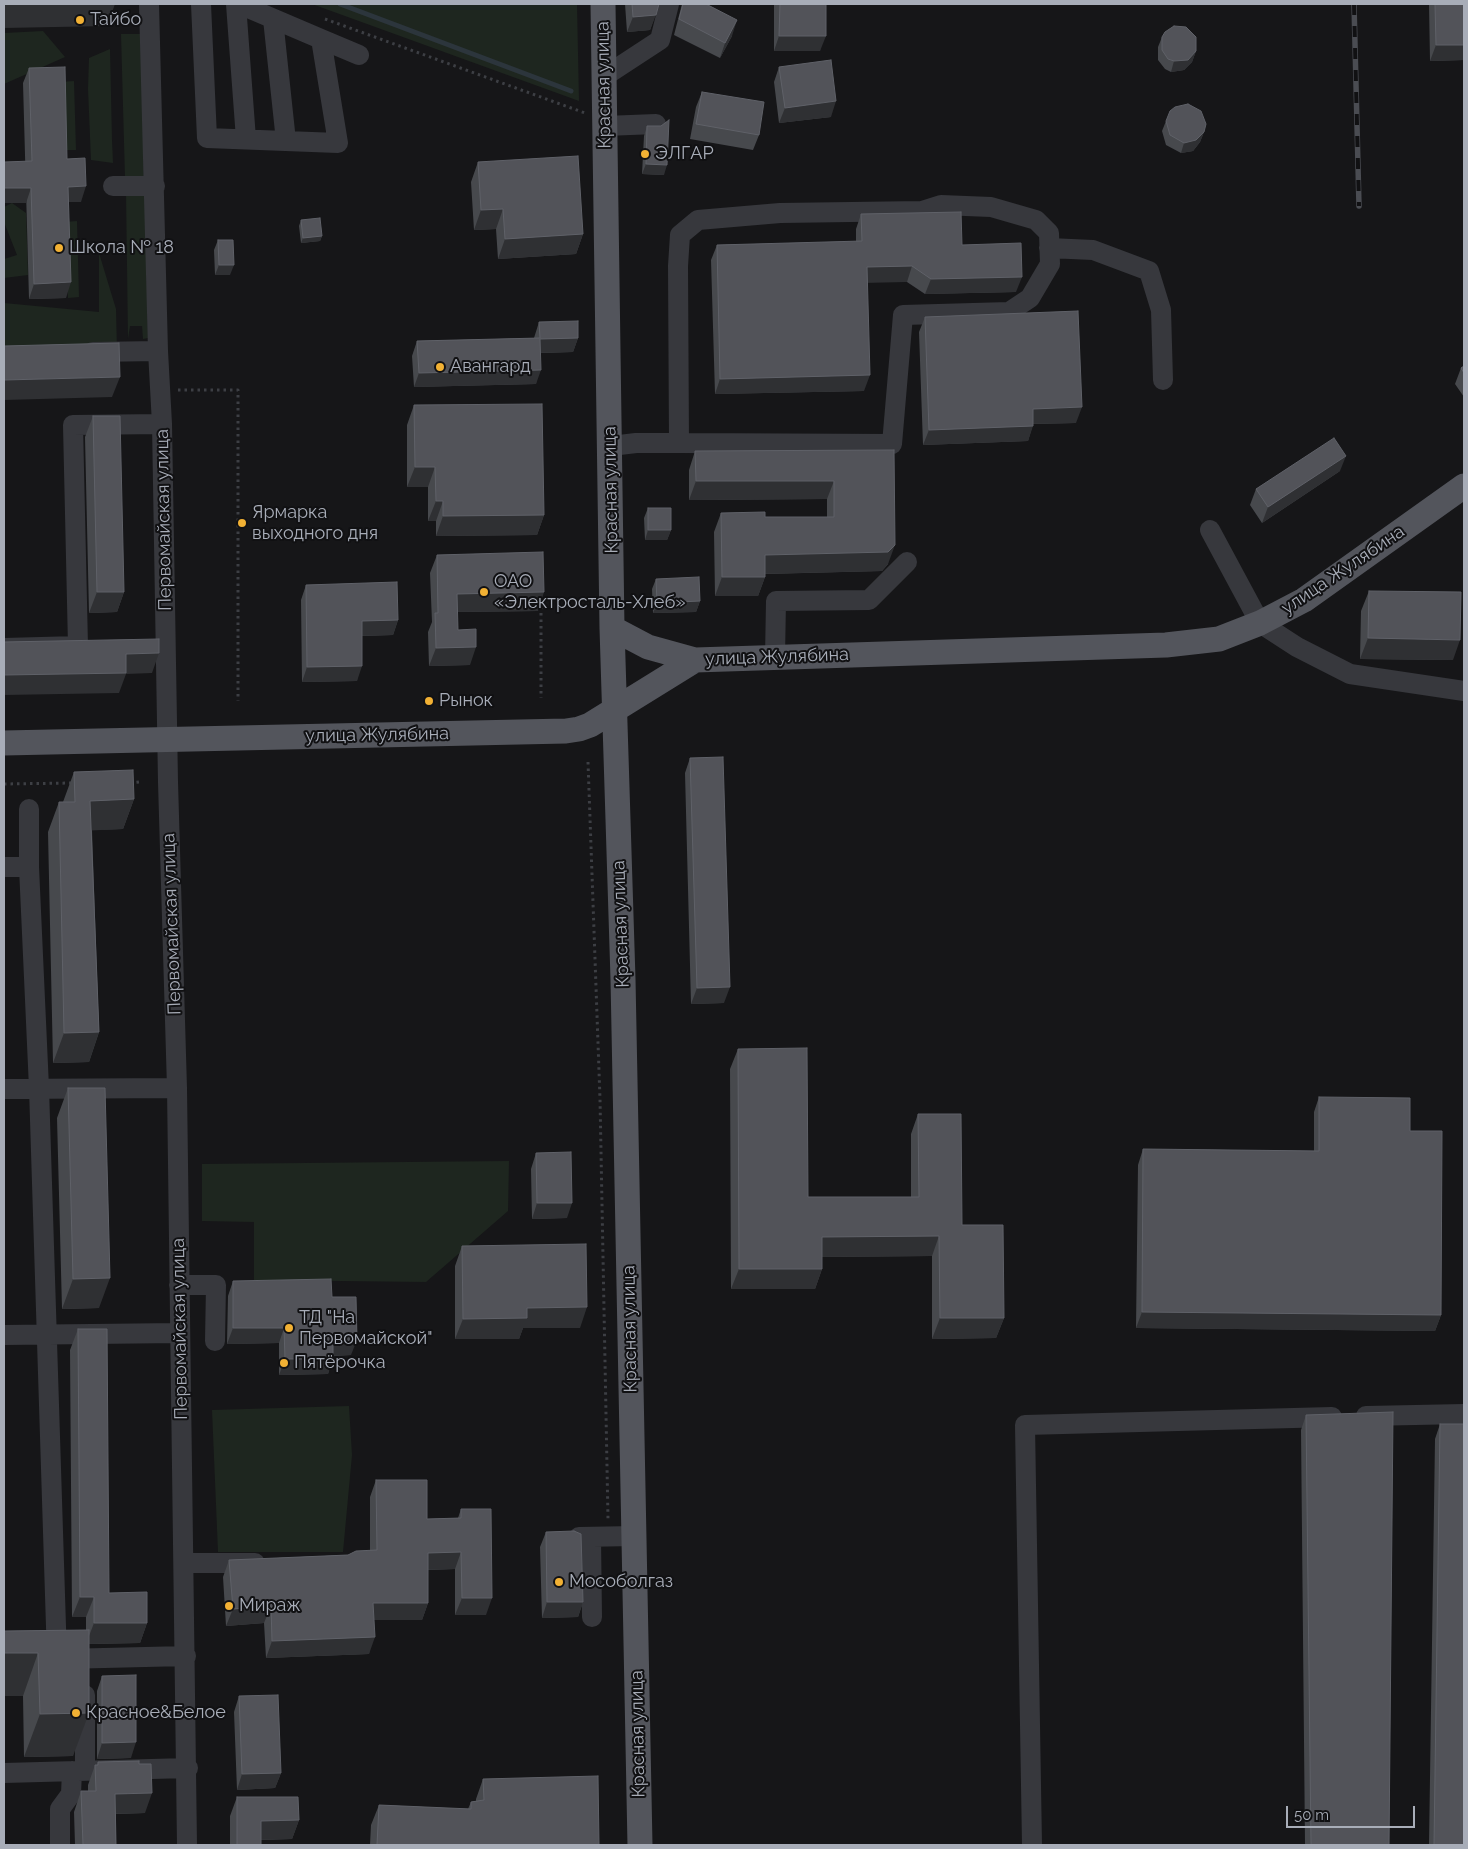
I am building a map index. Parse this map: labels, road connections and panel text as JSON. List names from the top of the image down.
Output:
{
  "streets": {
    "main road": ["Красная улица", "улица Жулябина"],
    "street": ["Первомайская улица"]
  },
  "crossings": [
    ["Красная улица", "улица Жулябина"],
    ["Первомайская улица", "улица Жулябина"]
  ],
  "places": [
    "Тайбо",
    "ЭЛГАР",
    "Школа № 18",
    "Авангард",
    "Ярмарка выходного дня",
    "ОАО «Электросталь-Хлеб»",
    "Рынок",
    "ТД \"На Первомайской\"",
    "Пятёрочка",
    "Мособолгаз",
    "Мираж",
    "Красное&Белое"
  ],
  "scale_bar": "50 m"
}
